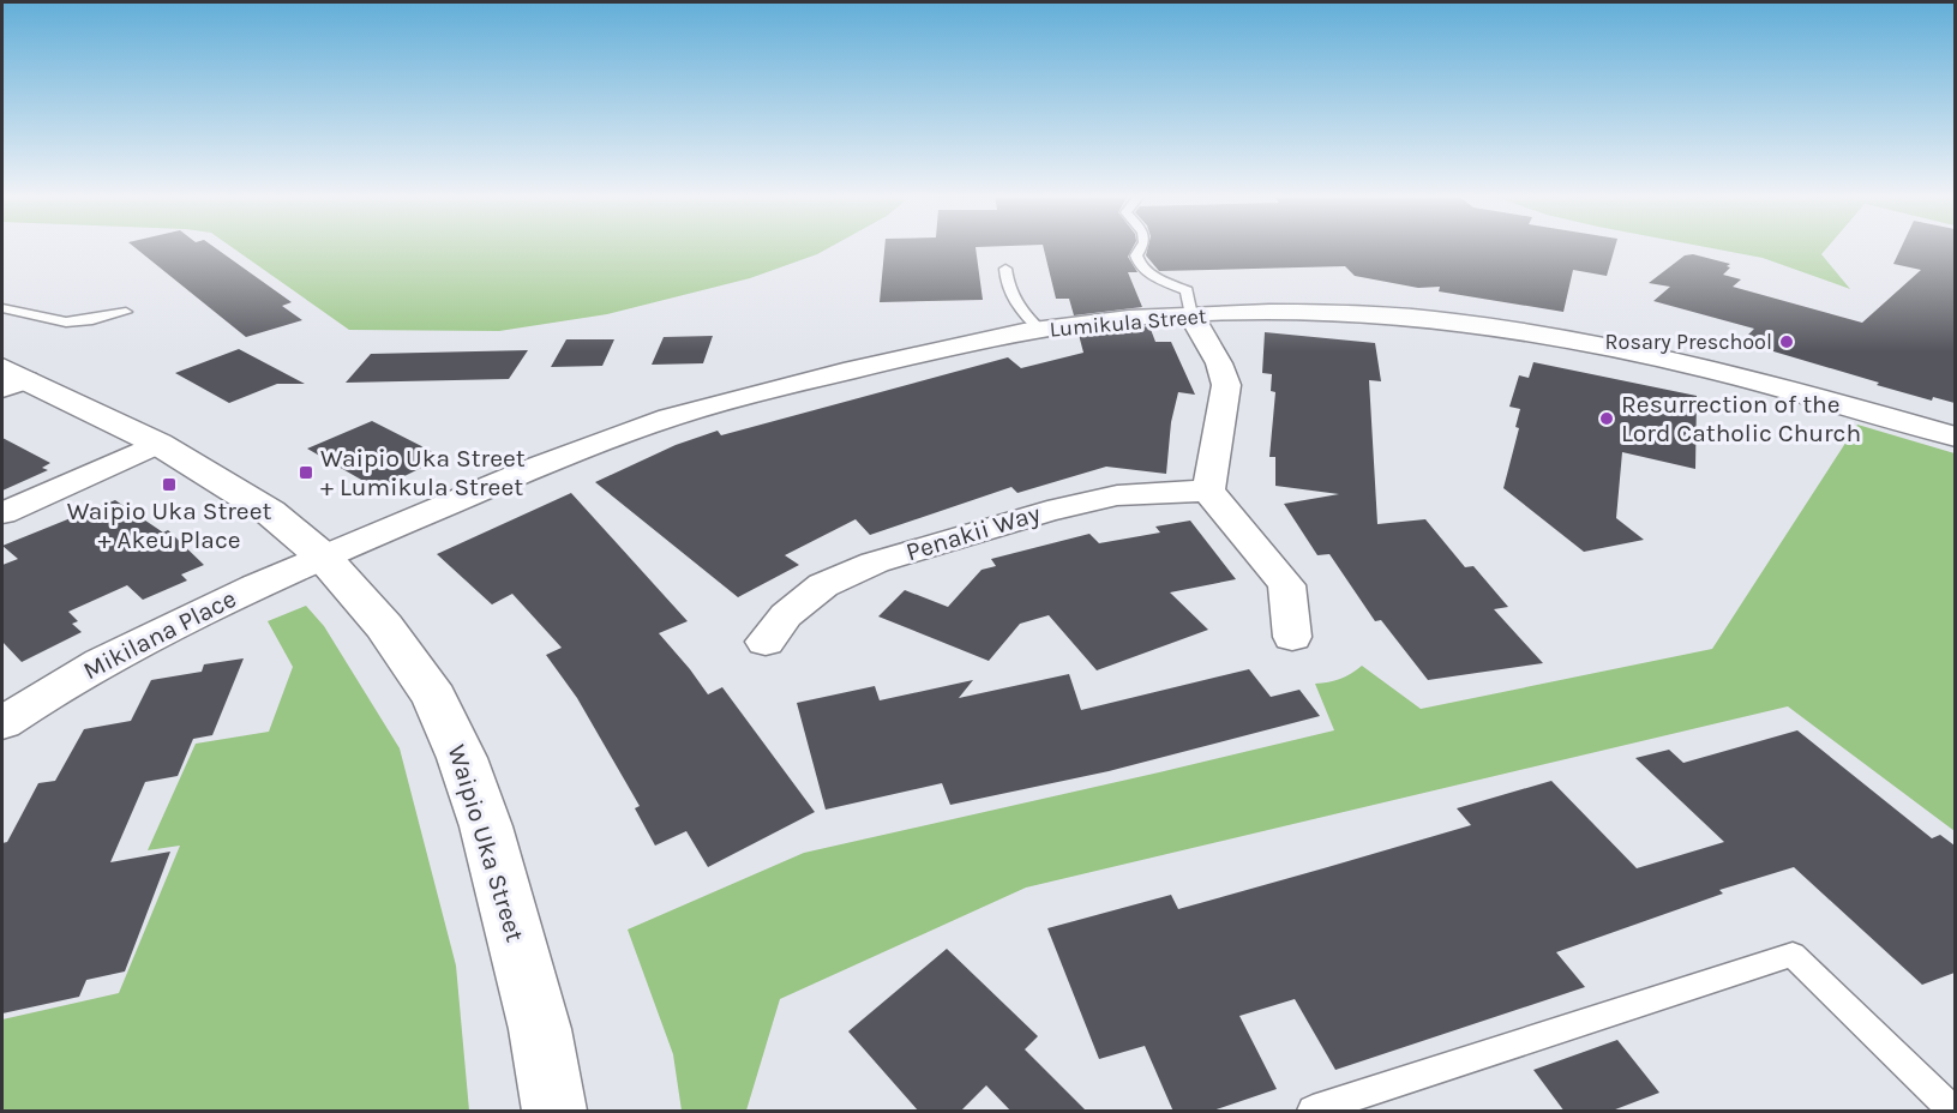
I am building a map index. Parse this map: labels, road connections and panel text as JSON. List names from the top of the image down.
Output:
{
  "streets": {
    "street": [
      "Lumikula Street",
      "Penakii Way",
      "Mikilana Place",
      "Waipio Uka Street"
    ]
  },
  "crossings": [
    ["Lumikula Street", "Mikilana Place"],
    ["Lumikula Street", "Waipio Uka Street"],
    ["Mikilana Place", "Waipio Uka Street"]
  ],
  "places": {
    "other": ["Rosary Preschool", "Resurrection of the Lord Catholic Church"],
    "transit": ["Waipio Uka Street + Lumikula Street", "Waipio Uka Street + Akeu Place"]
  }
}
